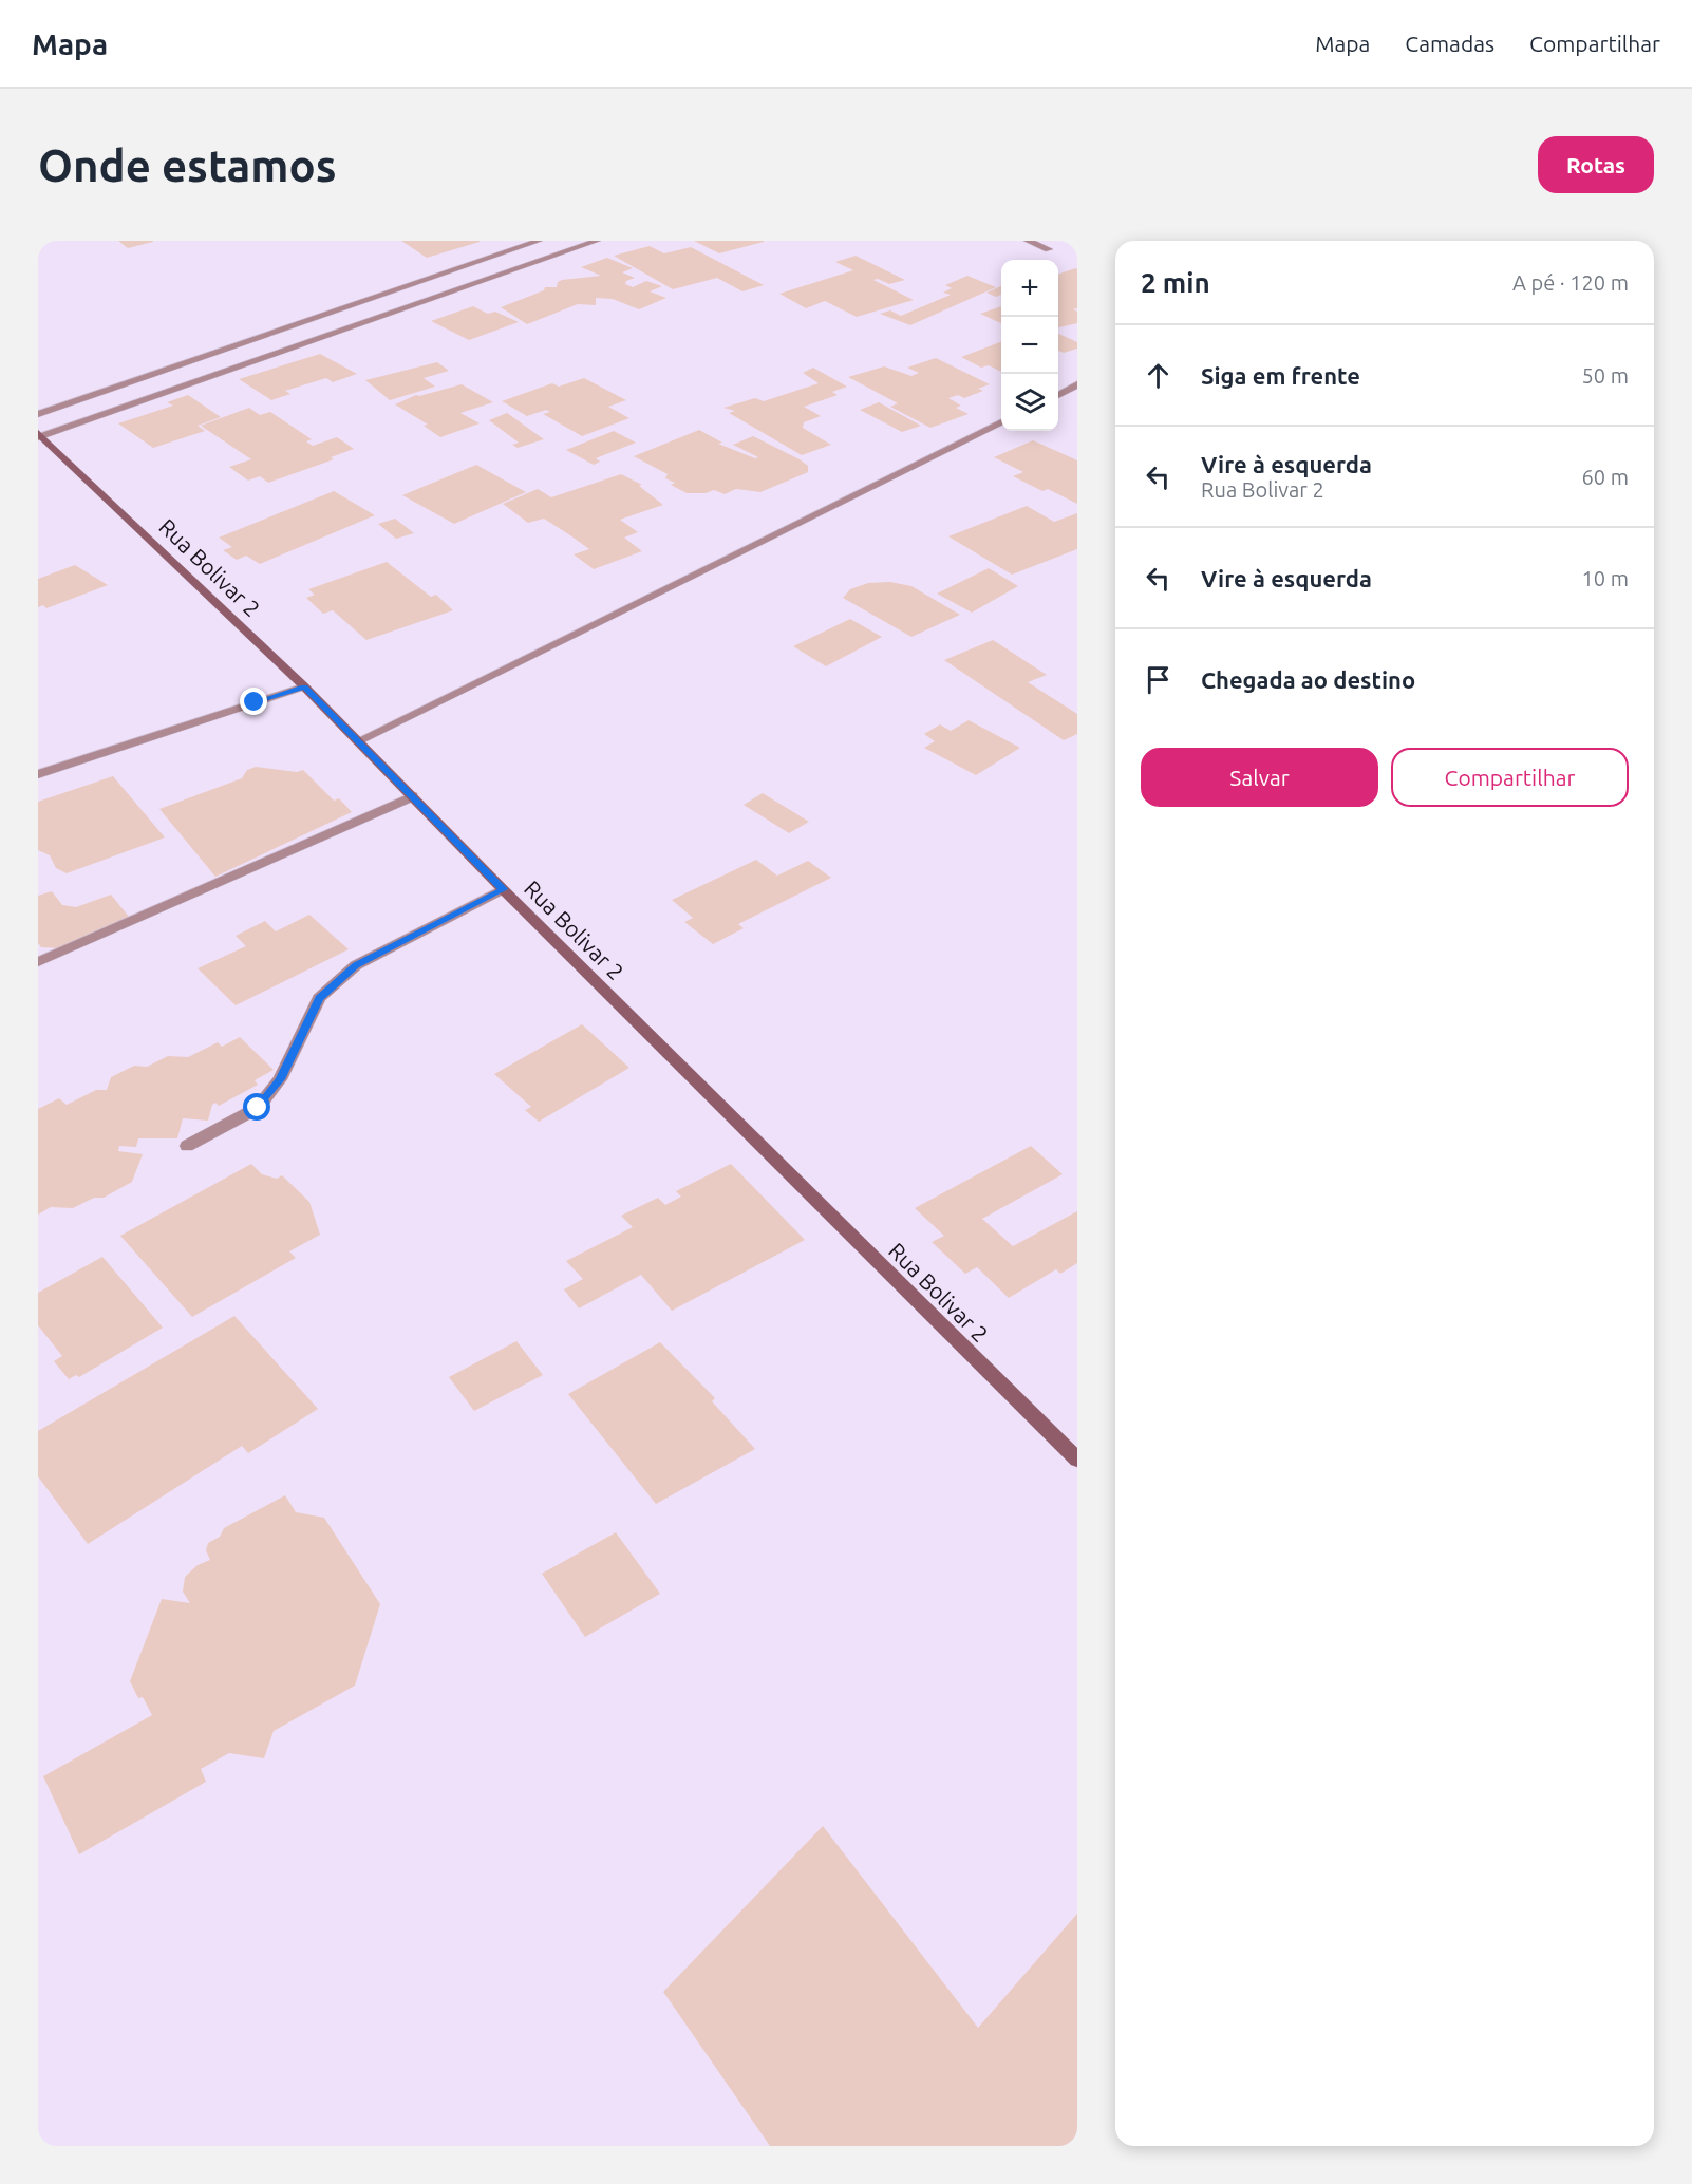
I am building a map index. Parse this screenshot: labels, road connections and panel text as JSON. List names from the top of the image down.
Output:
{
  "streets": {
    "street": ["Rua Bolivar 2"]
  },
  "page": {
    "header": "Mapa",
    "nav": ["Mapa", "Camadas", "Compartilhar"],
    "buttons": [
      "Rotas",
      ["Salvar", "Compartilhar"]
    ],
    "title": "Onde estamos",
    "heading": ["2 min", "A pé · 120 m"],
    "map_buttons": ["+", "−"],
    "list": [
      ["Siga em frente", "50 m"],
      ["Vire à esquerda", "Rua Bolivar 2", "60 m"],
      ["Vire à esquerda", "10 m"],
      "Chegada ao destino"
    ]
  }
}
